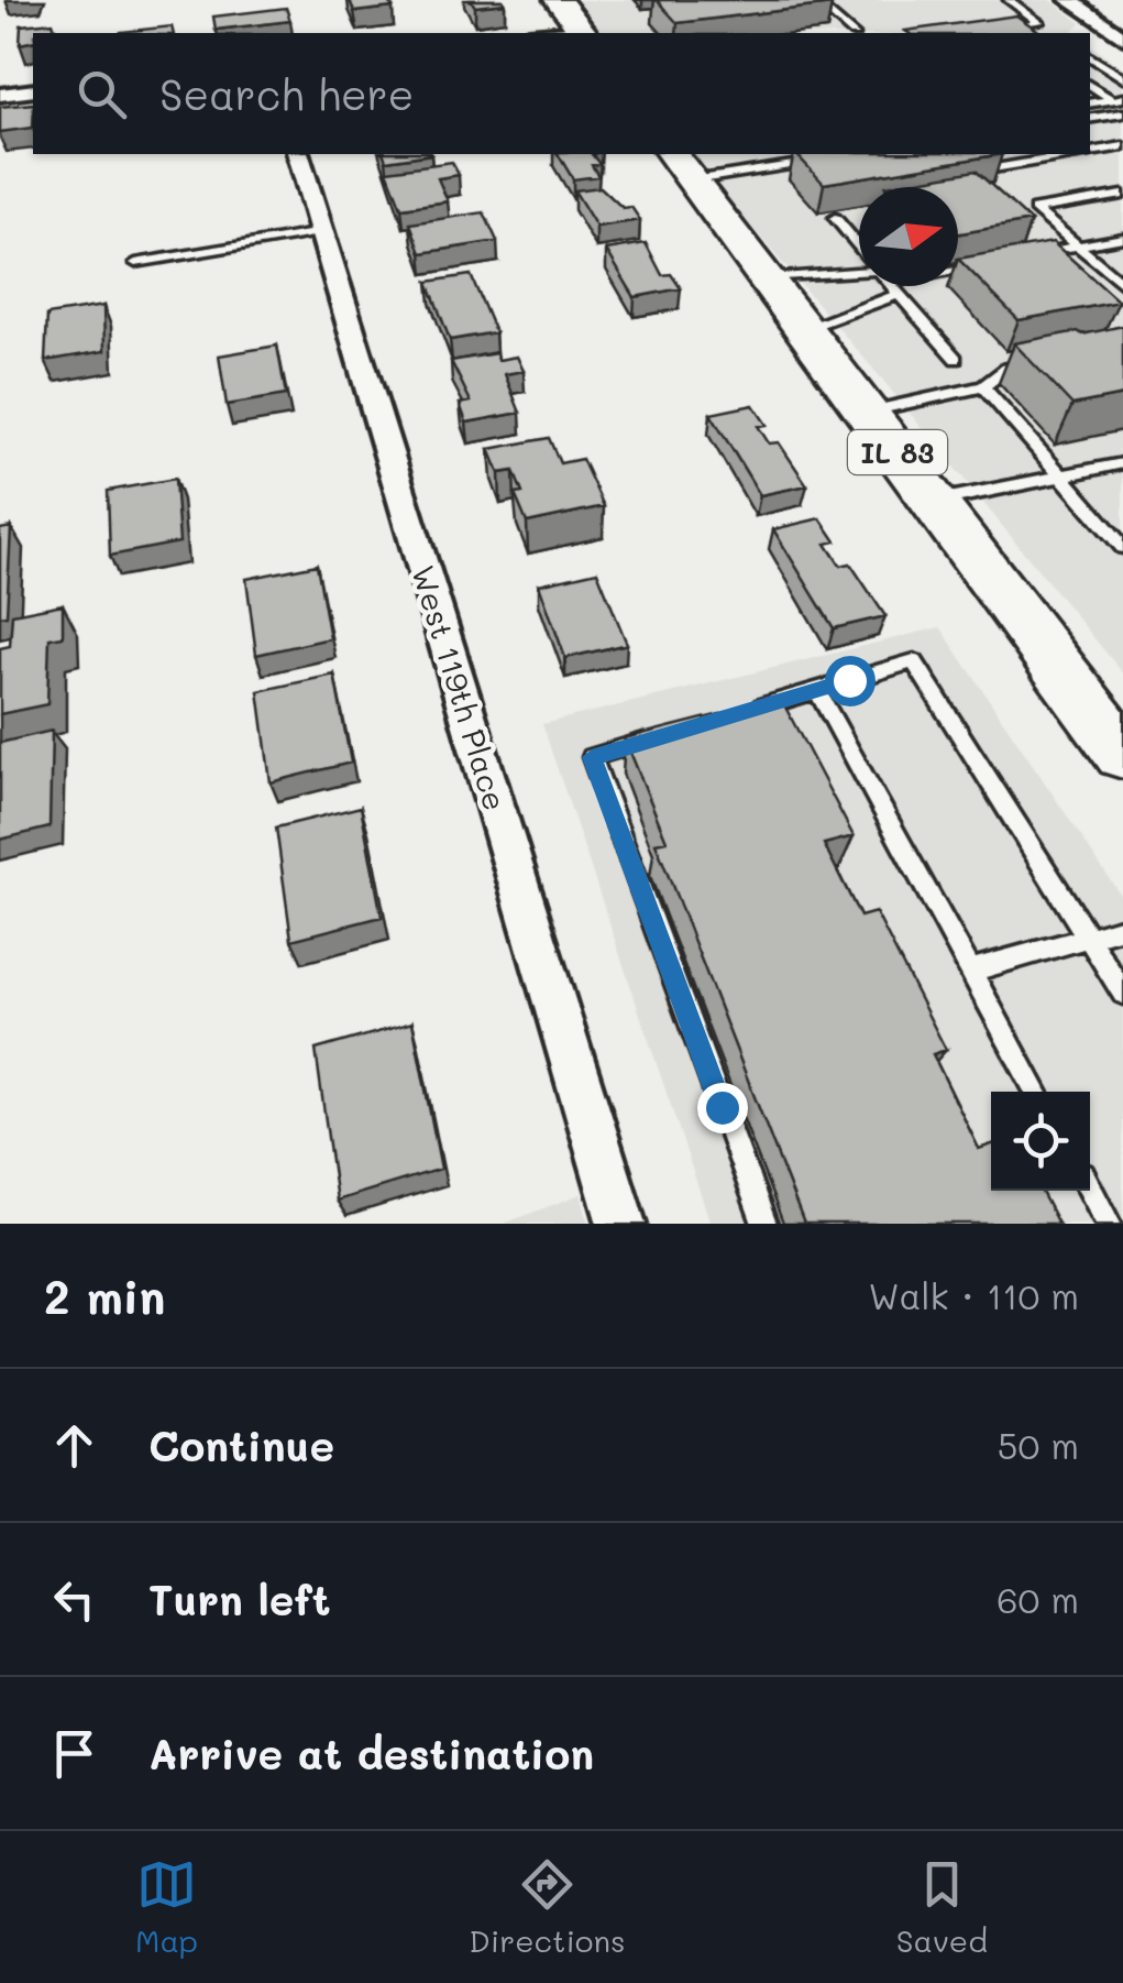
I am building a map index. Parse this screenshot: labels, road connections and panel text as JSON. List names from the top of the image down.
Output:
{
  "streets": {
    "main road": ["IL 83"],
    "street": ["West 119th Place"]
  },
  "north": "right",
  "page": {
    "search": "Search here",
    "heading": ["2 min", "Walk · 110 m"],
    "list": [
      ["Continue", "50 m"],
      ["Turn left", "60 m"],
      "Arrive at destination"
    ],
    "nav": ["Map", "Directions", "Saved"]
  }
}
